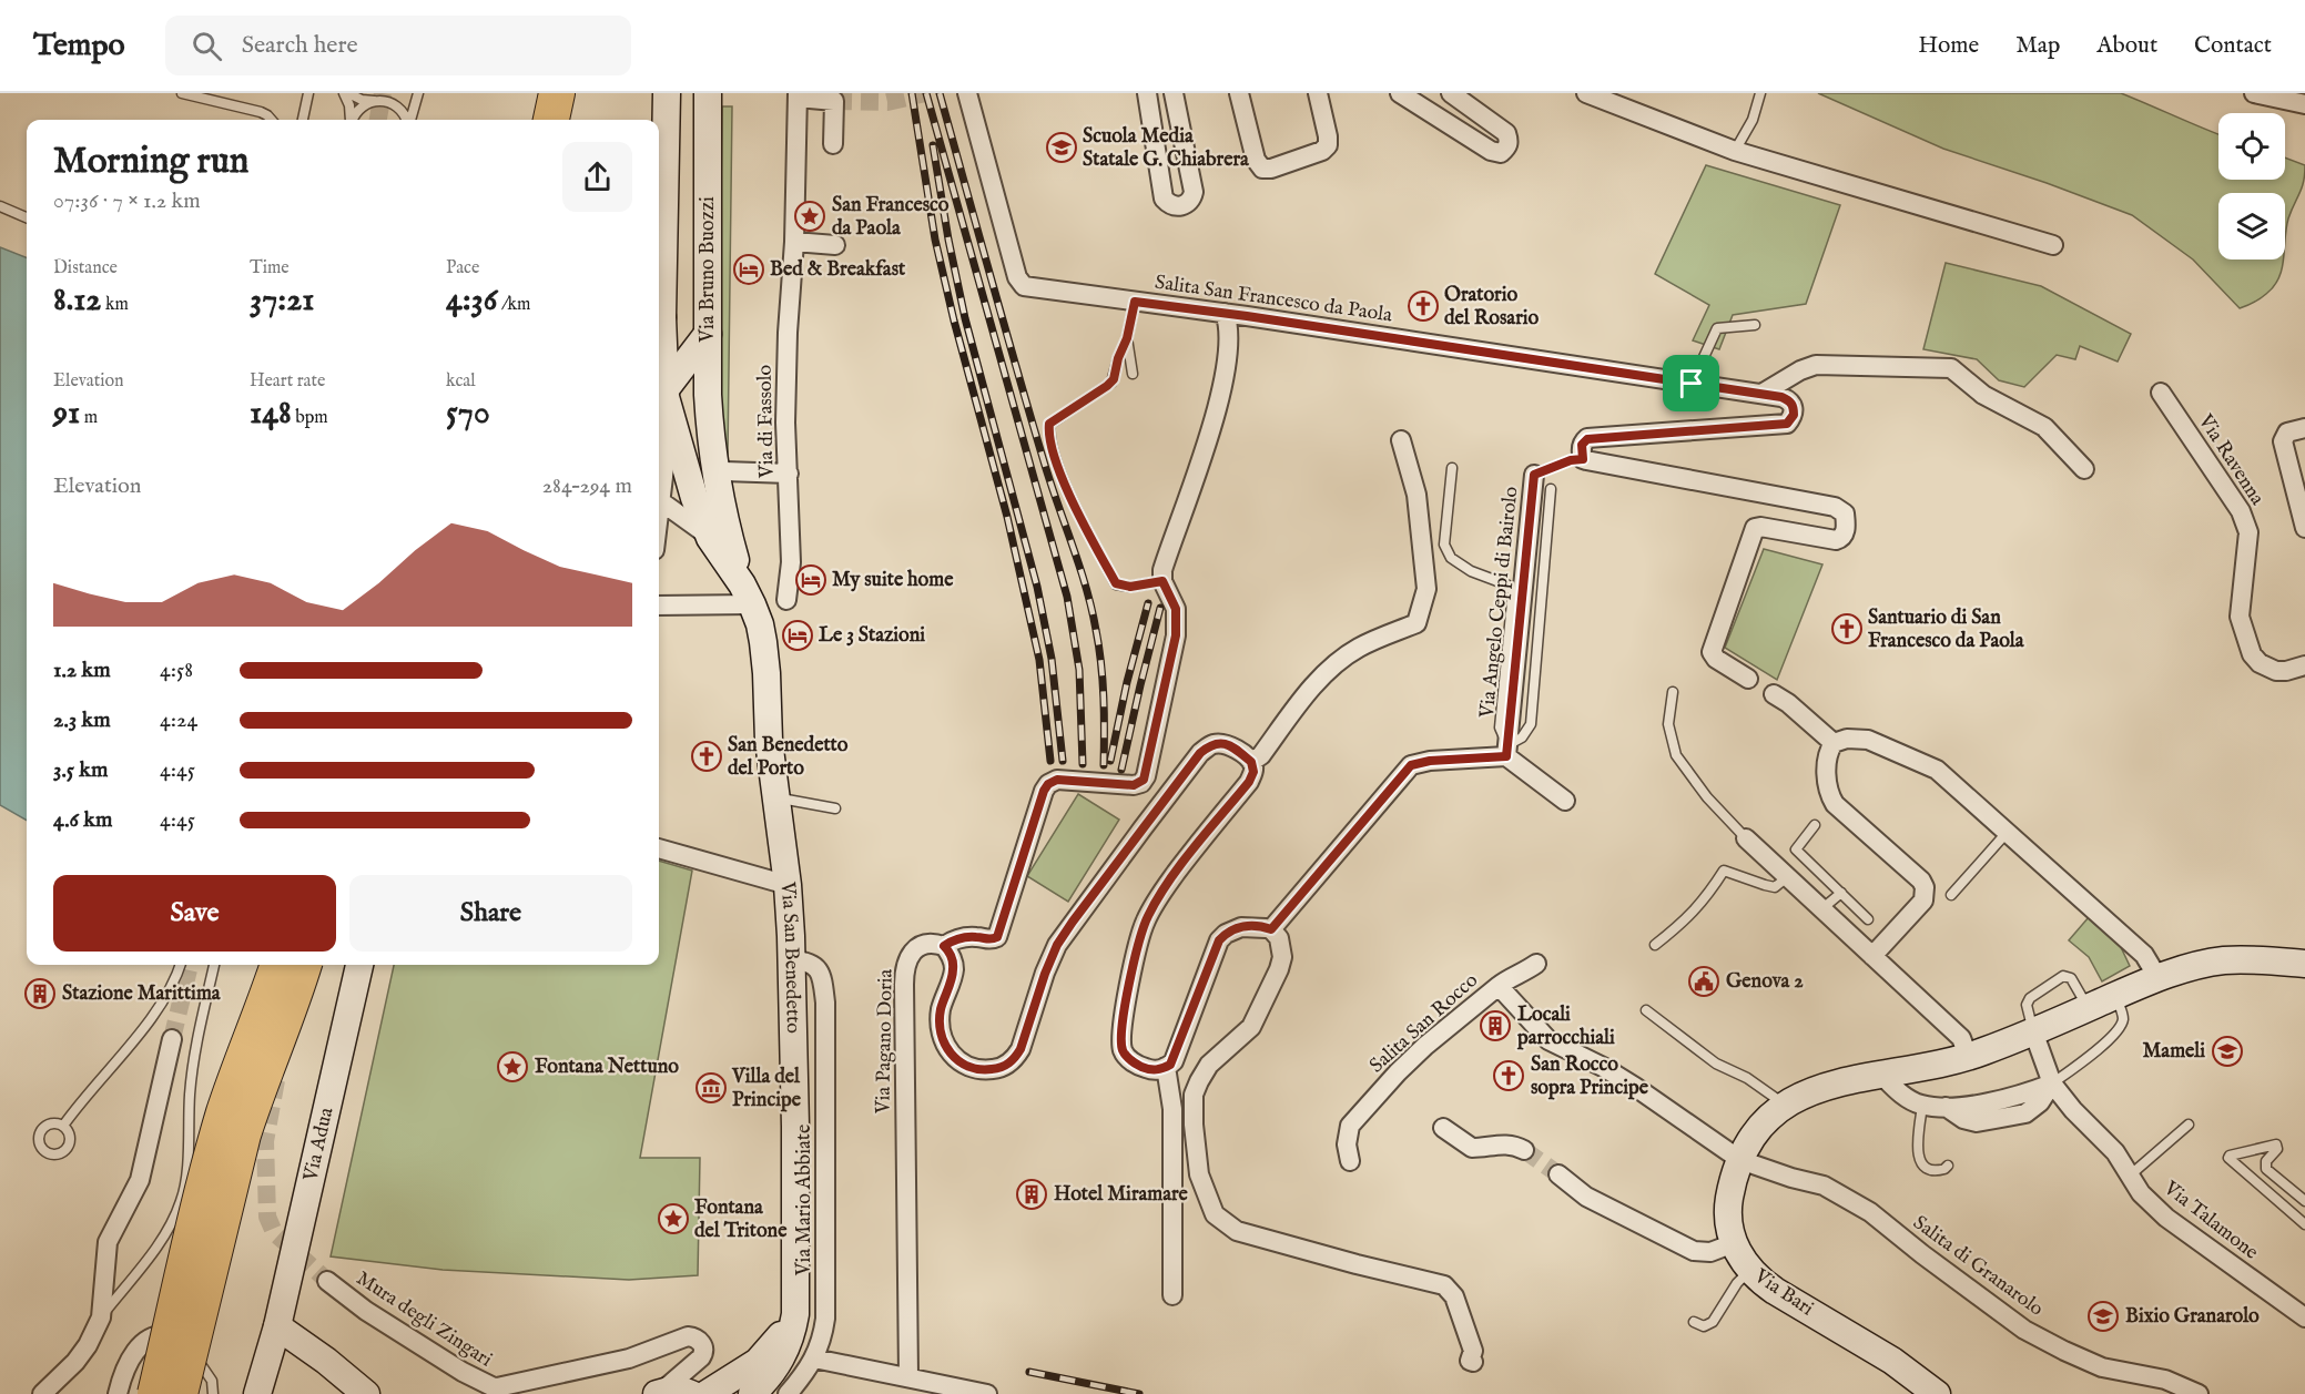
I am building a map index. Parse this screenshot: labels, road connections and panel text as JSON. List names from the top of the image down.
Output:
{
  "streets": {
    "main road": [
      "Via Bruno Buozzi",
      "Via San Benedetto",
      "Via Adua",
      "Via Bari"
    ],
    "street": [
      "Salita San Francesco da Paola",
      "Via di Fassolo",
      "Via Ravenna",
      "Via Angelo Ceppi di Bairolo",
      "Salita San Rocco",
      "Via Pagano Doria",
      "Via Mario Abbiate",
      "Via Talamone",
      "Salita di Granarolo",
      "Mura degli Zingari"
    ]
  },
  "crossings": [
    ["Via Bruno Buozzi", "Via San Benedetto"],
    ["Salita San Francesco da Paola", "Via Angelo Ceppi di Bairolo"],
    ["Via San Benedetto", "Via Mario Abbiate"],
    ["Salita San Rocco", "Salita di Granarolo"],
    ["Salita San Rocco", "Via Bari"],
    ["Salita di Granarolo", "Via Bari"]
  ],
  "places": {
    "school or university": ["Scuola Media Statale G. Chiabrera", "Mameli", "Bixio Granarolo"],
    "place": ["San Francesco da Paola", "Fontana Nettuno", "Fontana del Tritone"],
    "hotel": ["Bed & Breakfast", "My suite home", "Le 3 Stazioni"],
    "church": [
      "Oratorio del Rosario",
      "Santuario di San Francesco da Paola",
      "San Benedetto del Porto",
      "San Rocco sopra Principe"
    ],
    "public building": ["Genova 2"],
    "building": ["Stazione Marittima", "Locali parrocchiali", "Hotel Miramare"],
    "museum": ["Villa del Principe"]
  },
  "page": {
    "header": "Tempo",
    "search": "Search here",
    "nav": [
      "Home",
      "Map",
      "About",
      "Contact"
    ],
    "heading": ["Morning run", "07:36 · 7 × 1.2 km"],
    "stats": [
      ["Distance", "8.12 km"],
      ["Time", "37:21"],
      ["Pace", "4:36 /km"],
      ["Elevation", "91 m"],
      ["Heart rate", "148 bpm"],
      ["kcal", "570"]
    ],
    "chart": ["Elevation", "284–294 m"],
    "list": [
      {
        "name": "1.2 km",
        "note": "4:58"
      },
      {
        "name": "2.3 km",
        "note": "4:24"
      },
      {
        "name": "3.5 km",
        "note": "4:45"
      },
      {
        "name": "4.6 km",
        "note": "4:45"
      }
    ],
    "buttons": ["Save", "Share"]
  }
}
